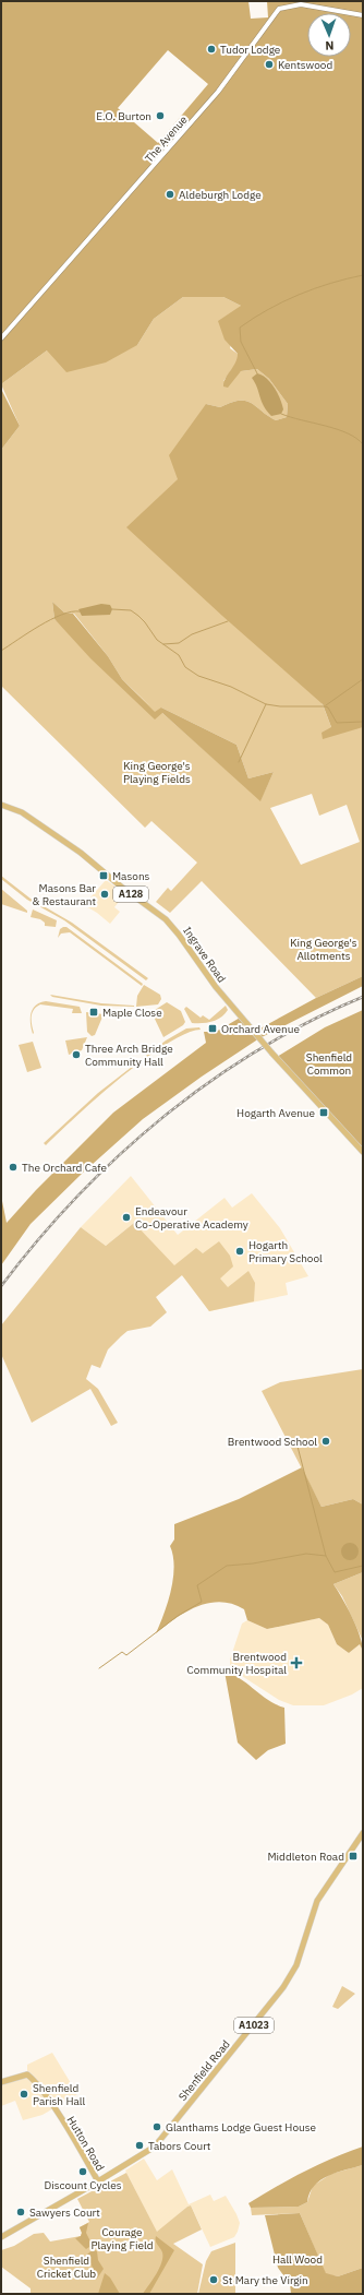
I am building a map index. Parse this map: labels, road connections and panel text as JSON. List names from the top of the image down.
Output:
{
  "streets": {
    "main road": [
      "A128",
      "Ingrave Road",
      "A1023",
      "Shenfield Road",
      "Hutton Road"
    ],
    "street": ["The Avenue"]
  },
  "crossings": [
    ["A1023", "Shenfield Road"],
    ["A1023", "Hutton Road"],
    ["Shenfield Road", "Hutton Road"]
  ],
  "parks": [
    "King George's Playing Fields",
    "King George's Allotments",
    "Shenfield Common",
    "Courage Playing Field",
    "Hall Wood",
    "Shenfield Cricket Club"
  ],
  "places": {
    "other": [
      "Tudor Lodge",
      "Kentswood",
      "E.O. Burton",
      "Aldeburgh Lodge",
      "Masons Bar & Restaurant",
      "Three Arch Bridge Community Hall",
      "The Orchard Cafe",
      "Endeavour Co-Operative Academy",
      "Hogarth Primary School",
      "Brentwood School",
      "Shenfield Parish Hall",
      "Glanthams Lodge Guest House",
      "Tabors Court",
      "Discount Cycles",
      "Sawyers Court",
      "St Mary the Virgin"
    ],
    "transit": [
      "Masons",
      "Maple Close",
      "Orchard Avenue",
      "Hogarth Avenue",
      "Middleton Road"
    ],
    "health": ["Brentwood Community Hospital"]
  },
  "north": "bottom"
}
